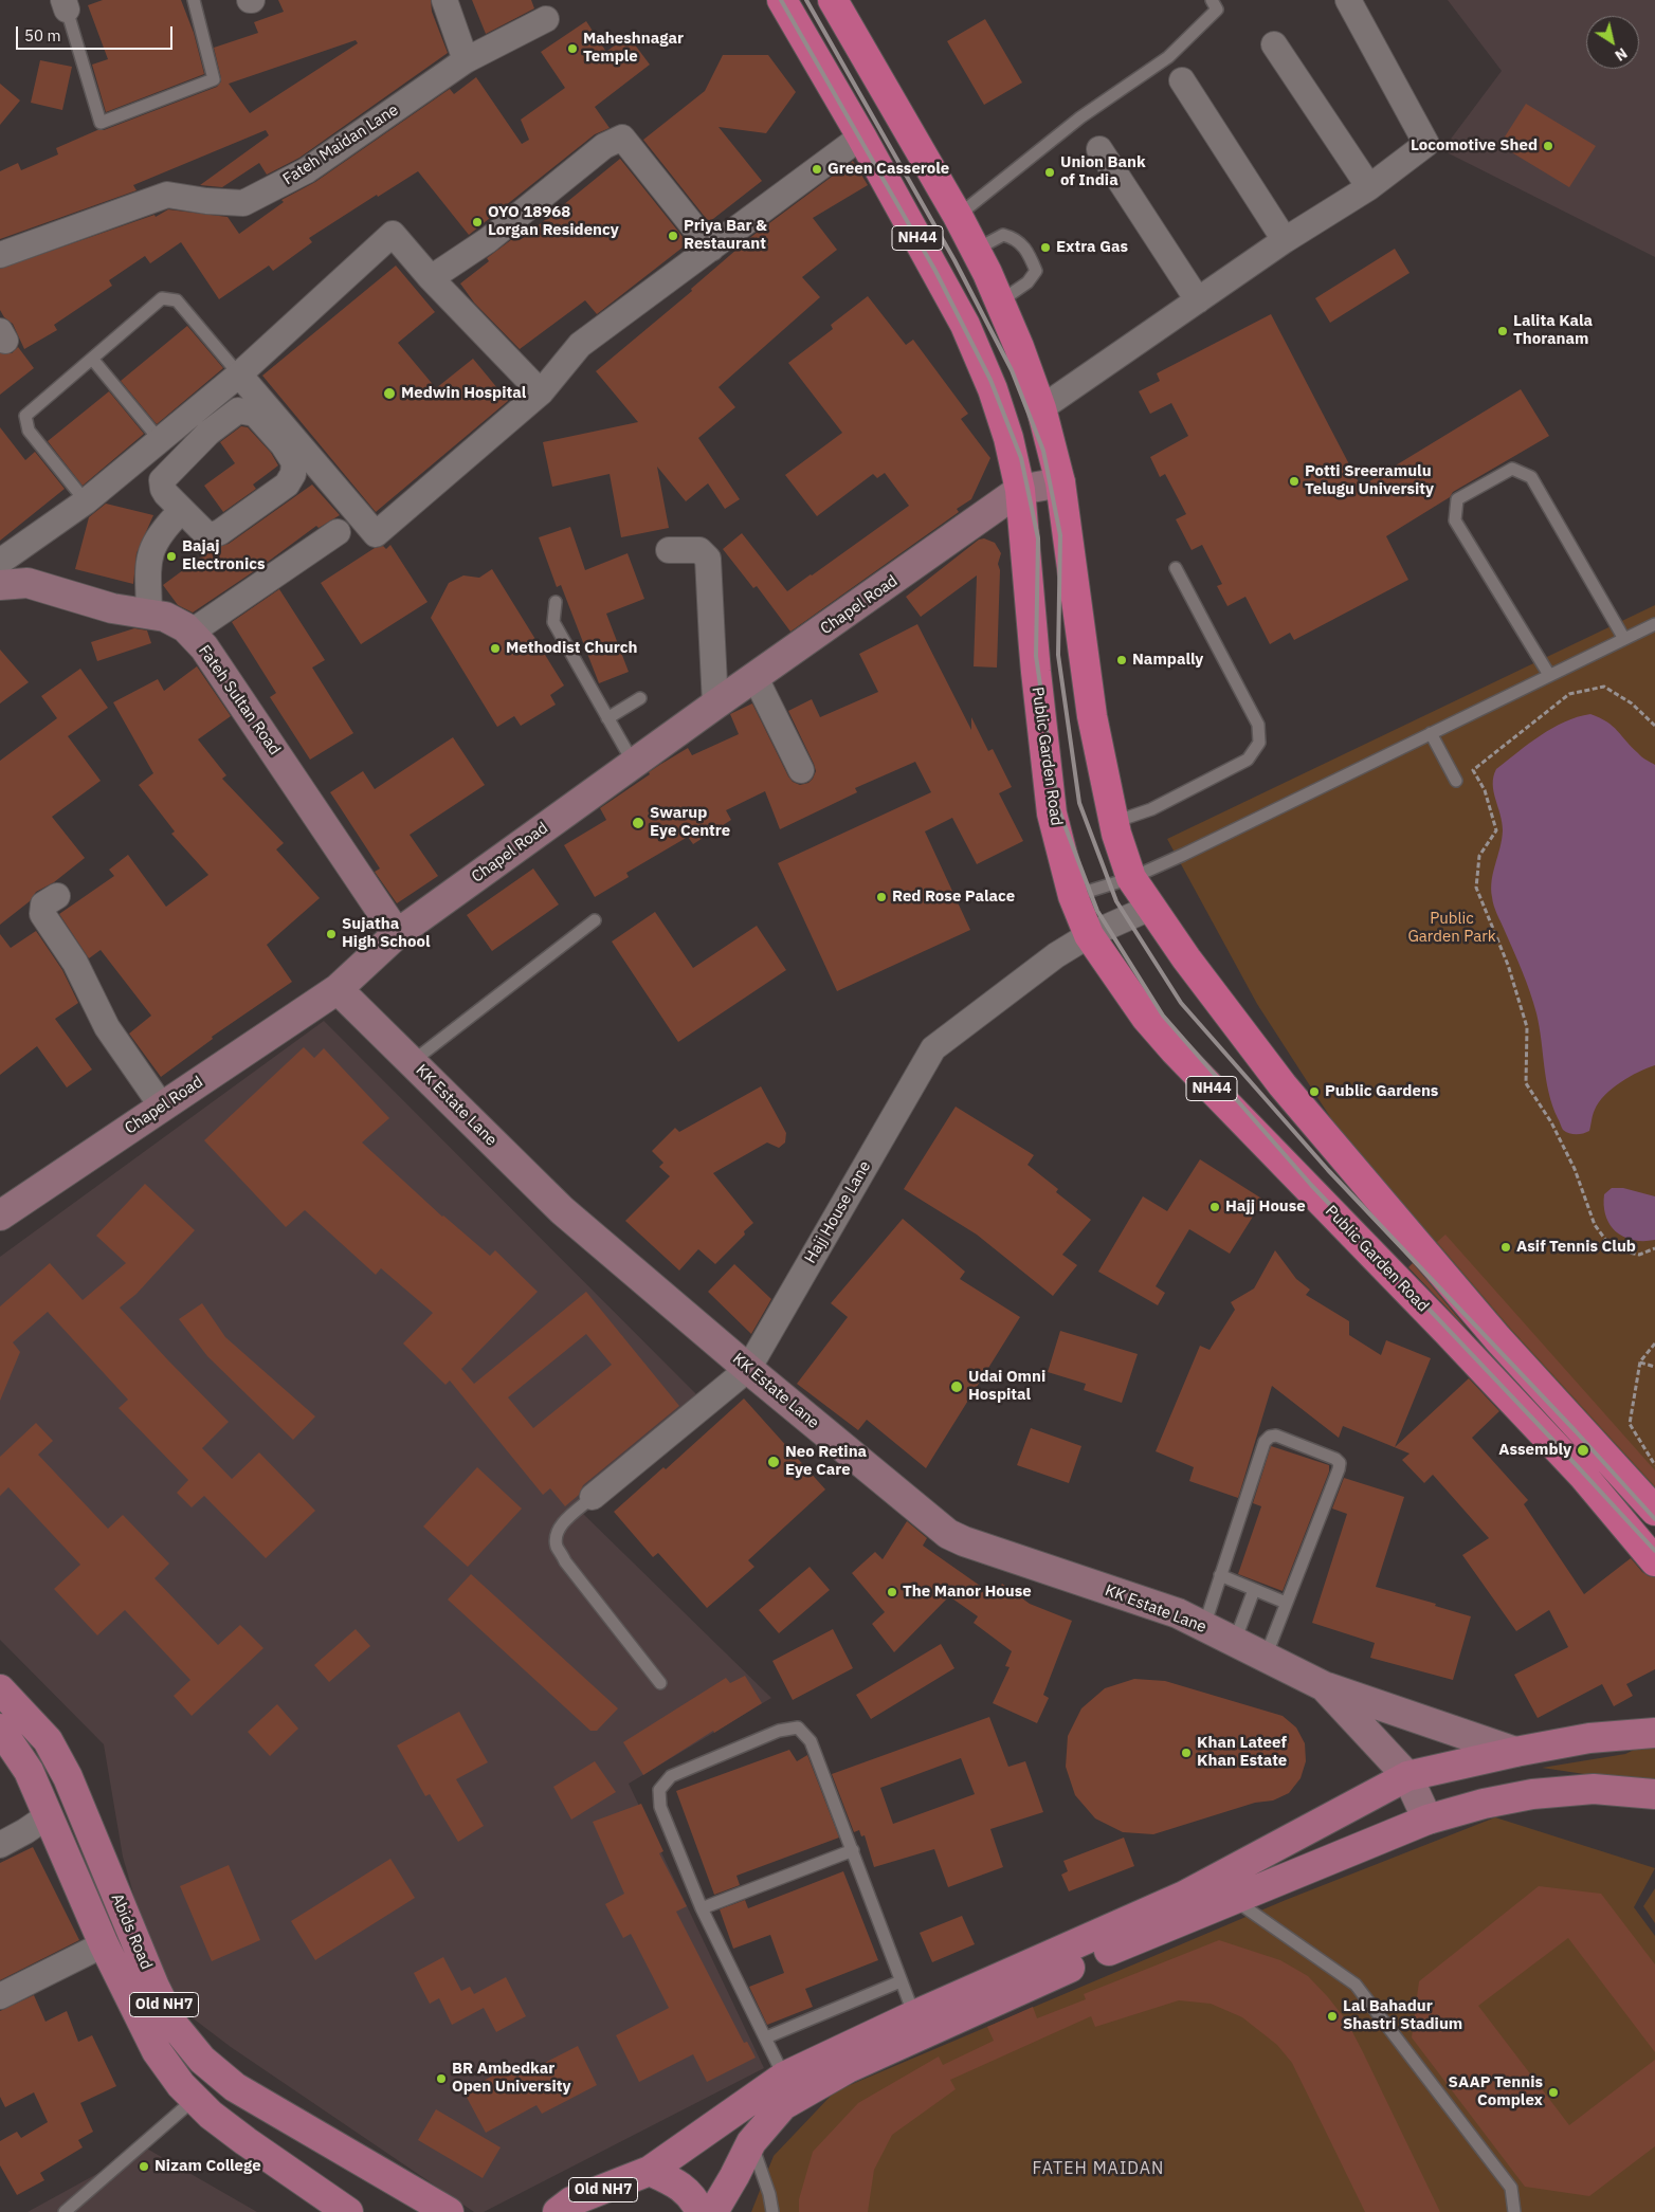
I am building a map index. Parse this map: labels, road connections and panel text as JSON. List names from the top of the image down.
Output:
{
  "streets": {
    "highway": ["NH44", "Public Garden Road"],
    "main road": [
      "Chapel Road",
      "Fateh Sultan Road",
      "KK Estate Lane",
      "Abids Road",
      "Old NH7"
    ],
    "street": ["Fateh Maidan Lane", "Hajj House Lane"]
  },
  "crossings": [
    ["NH44", "Chapel Road"],
    ["NH44", "Public Garden Road"],
    ["NH44", "Hajj House Lane"],
    ["Chapel Road", "Fateh Sultan Road"],
    ["Chapel Road", "Public Garden Road"],
    ["Chapel Road", "KK Estate Lane"],
    ["Public Garden Road", "Hajj House Lane"],
    ["KK Estate Lane", "Hajj House Lane"]
  ],
  "districts": ["FATEH MAIDAN"],
  "parks": ["Public Garden Park"],
  "places": [
    "Maheshnagar Temple",
    "Locomotive Shed",
    "Green Casserole",
    "Union Bank of India",
    "OYO 18968 Lorgan Residency",
    "Priya Bar & Restaurant",
    "Extra Gas",
    "Lalita Kala Thoranam",
    "Medwin Hospital",
    "Potti Sreeramulu Telugu University",
    "Bajaj Electronics",
    "Methodist Church",
    "Nampally",
    "Swarup Eye Centre",
    "Red Rose Palace",
    "Sujatha High School",
    "Public Gardens",
    "Hajj House",
    "Asif Tennis Club",
    "Udai Omni Hospital",
    "Assembly",
    "Neo Retina Eye Care",
    "The Manor House",
    "Khan Lateef Khan Estate",
    "Lal Bahadur Shastri Stadium",
    "BR Ambedkar Open University",
    "SAAP Tennis Complex",
    "Nizam College"
  ],
  "scale_bar": "50 m",
  "north": "bottom right"
}
